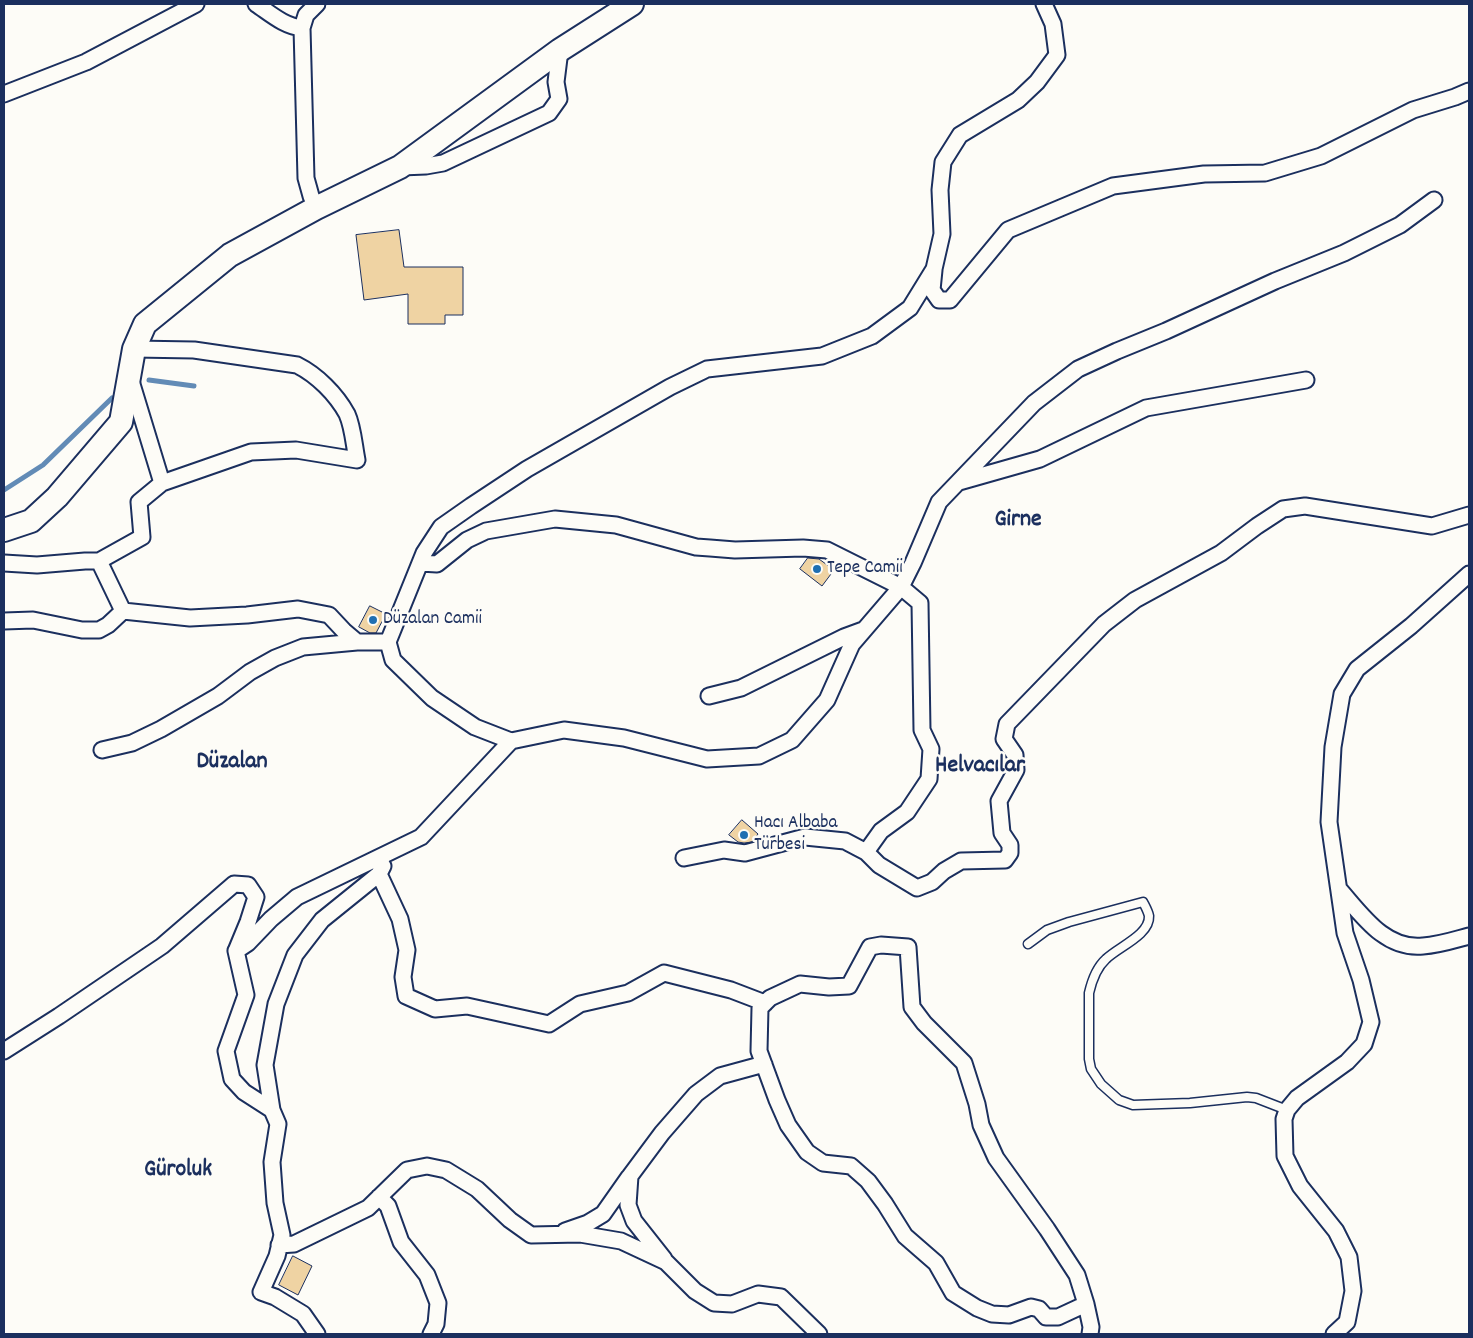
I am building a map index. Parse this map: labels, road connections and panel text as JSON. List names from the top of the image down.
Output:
{
  "districts": [
    "Girne",
    "Düzalan",
    "Helvacılar",
    "Güroluk"
  ],
  "places": ["Tepe Camii", "Düzalan Camii", "Hacı Albaba Türbesi"]
}
